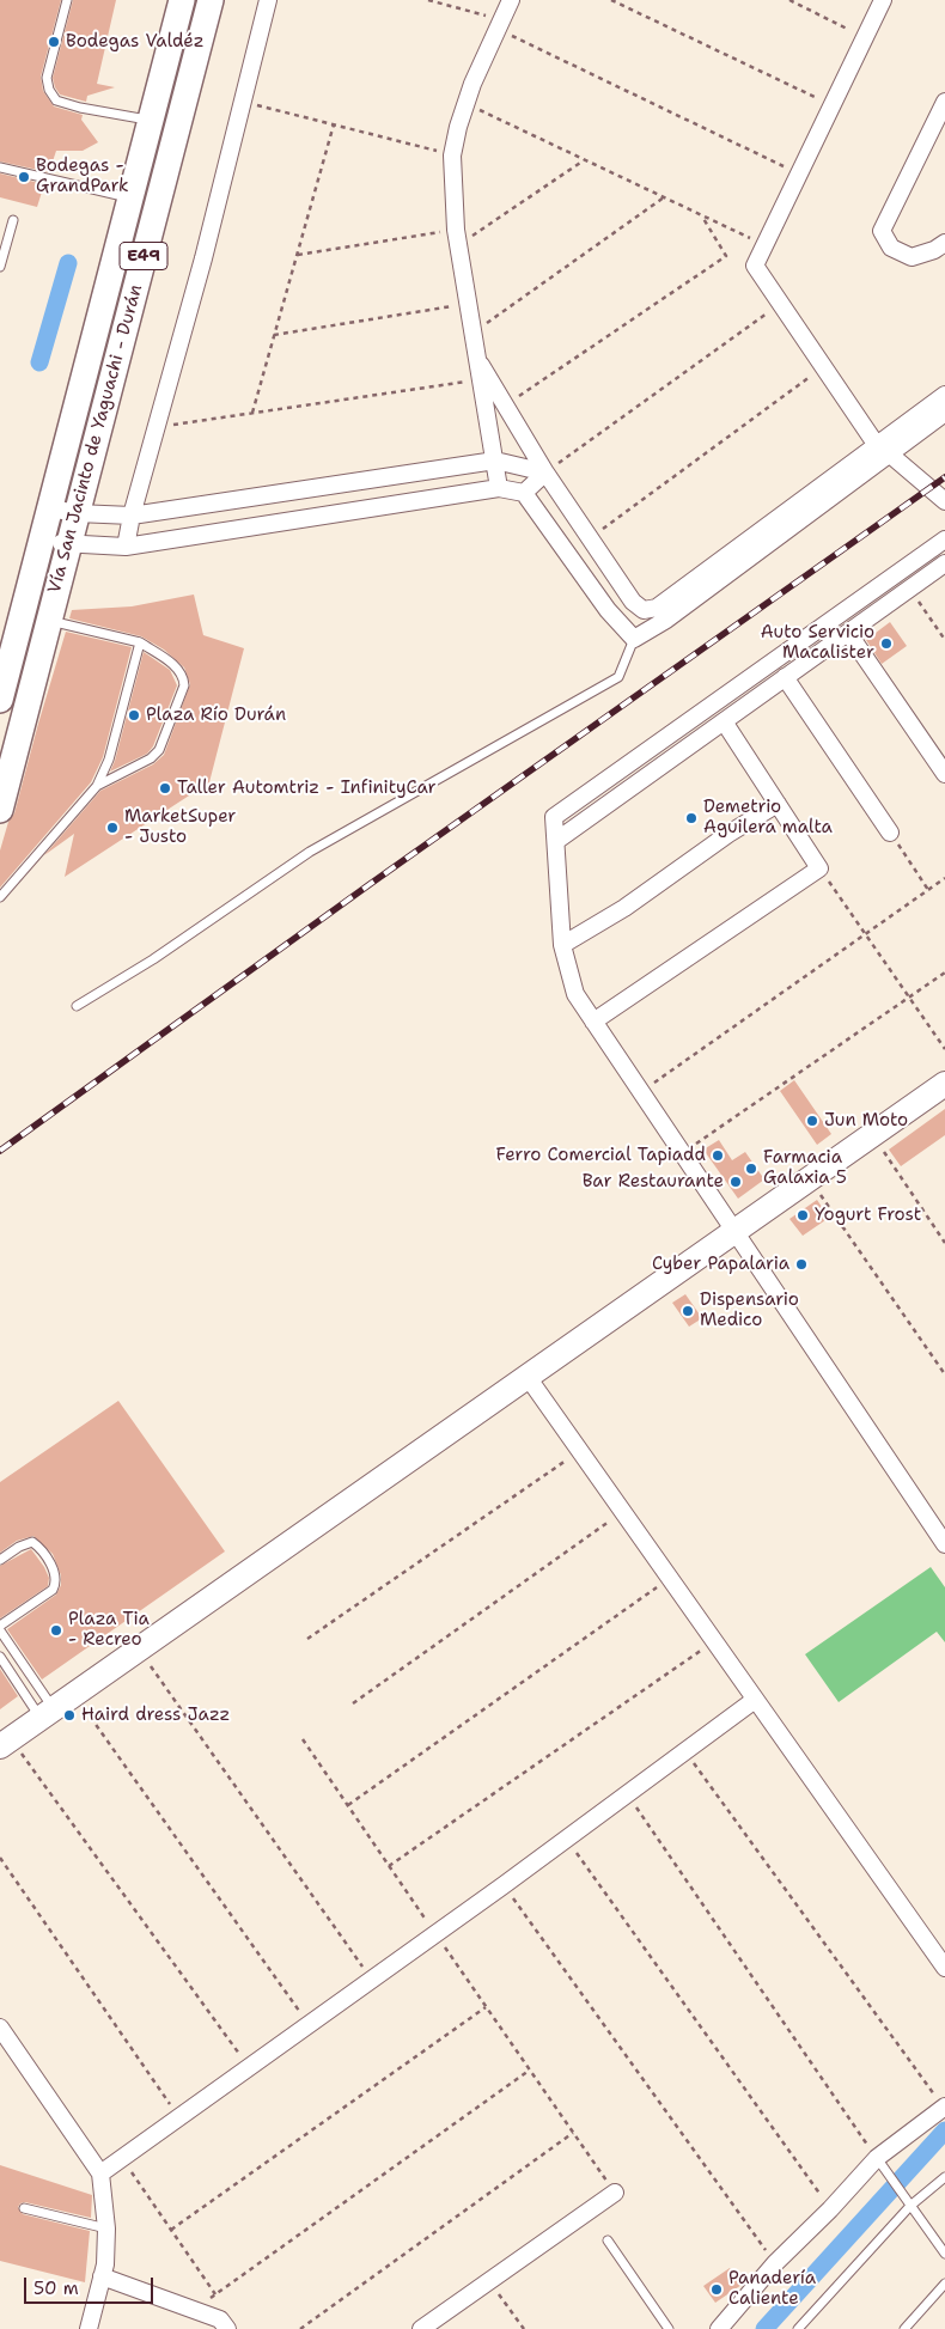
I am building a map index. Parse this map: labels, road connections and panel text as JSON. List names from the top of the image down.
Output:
{
  "streets": {
    "main road": ["E49", "Vía San Jacinto de Yaguachi - Durán"]
  },
  "places": [
    "Bodegas Valdéz",
    "Bodegas - GrandPark",
    "Auto Servicio Macalister",
    "Plaza Río Durán",
    "Taller Automtriz - InfinityCar",
    "Demetrio Aguilera malta",
    "MarketSuper - Justo",
    "Jun Moto",
    "Ferro Comercial Tapiadd",
    "Farmacia Galaxia 5",
    "Bar Restaurante",
    "Yogurt Frost",
    "Cyber Papalaria",
    "Dispensario Medico",
    "Plaza Tia - Recreo",
    "Haird dress Jazz",
    "Panadería Caliente"
  ],
  "scale_bar": "50 m"
}
